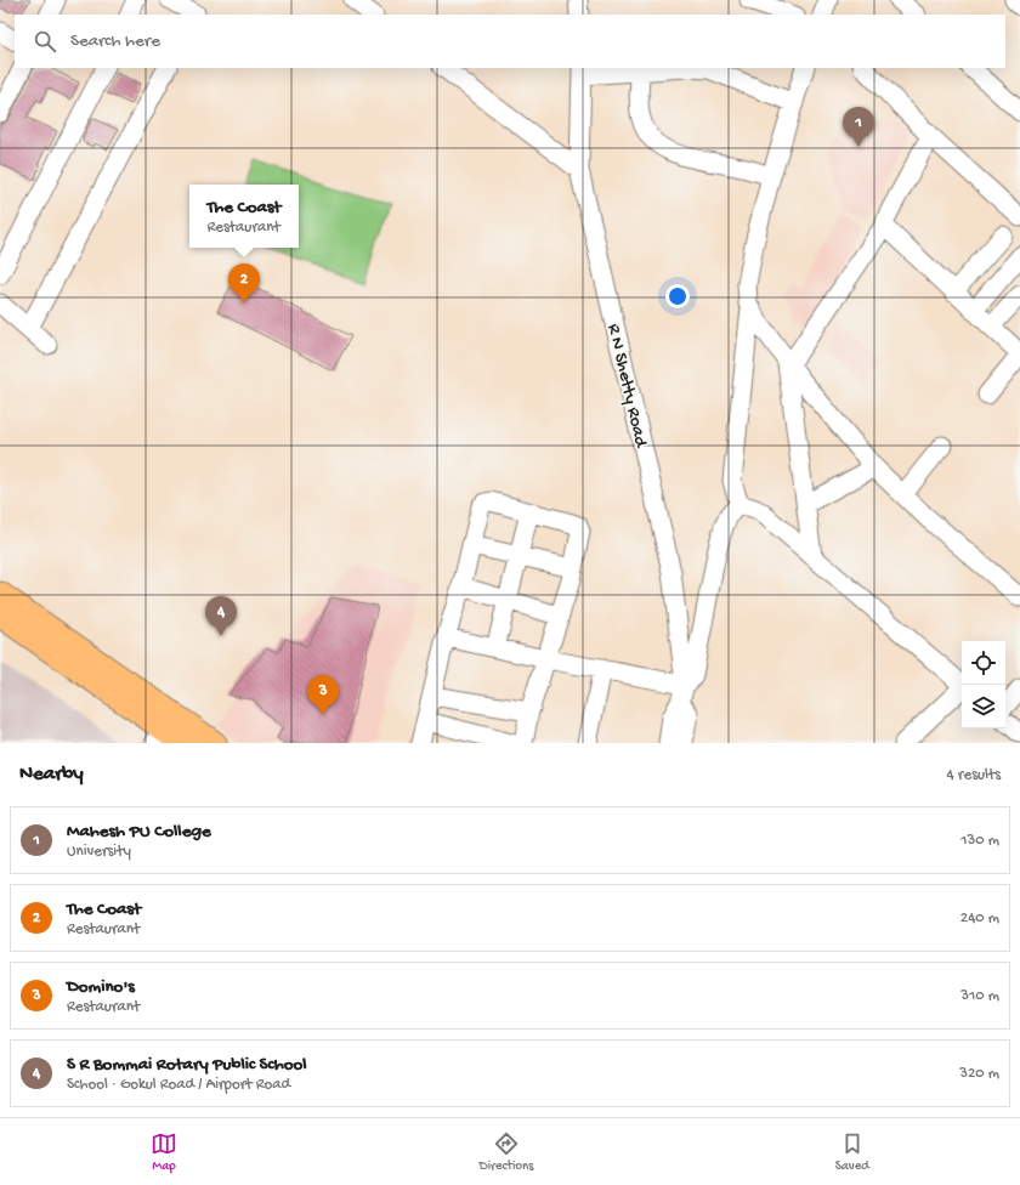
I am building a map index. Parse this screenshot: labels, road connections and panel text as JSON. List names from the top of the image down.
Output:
{
  "streets": {
    "street": ["R N Shetty Road"]
  },
  "page": {
    "search": "Search here",
    "pins": [
      "1",
      "2",
      "4",
      "3"
    ],
    "popup": ["The Coast", "Restaurant"],
    "heading": ["Nearby", "4 results"],
    "list": [
      {
        "mark": "1",
        "name": "Mahesh PU College",
        "note": "University",
        "value": "130 m"
      },
      {
        "mark": "2",
        "name": "The Coast",
        "note": "Restaurant",
        "value": "240 m"
      },
      {
        "mark": "3",
        "name": "Domino's",
        "note": "Restaurant",
        "value": "310 m"
      },
      {
        "mark": "4",
        "name": "S R Bommai Rotary Public School",
        "note": "School · Gokul Road / Airport Road",
        "value": "320 m"
      }
    ],
    "nav": ["Map", "Directions", "Saved"]
  }
}
